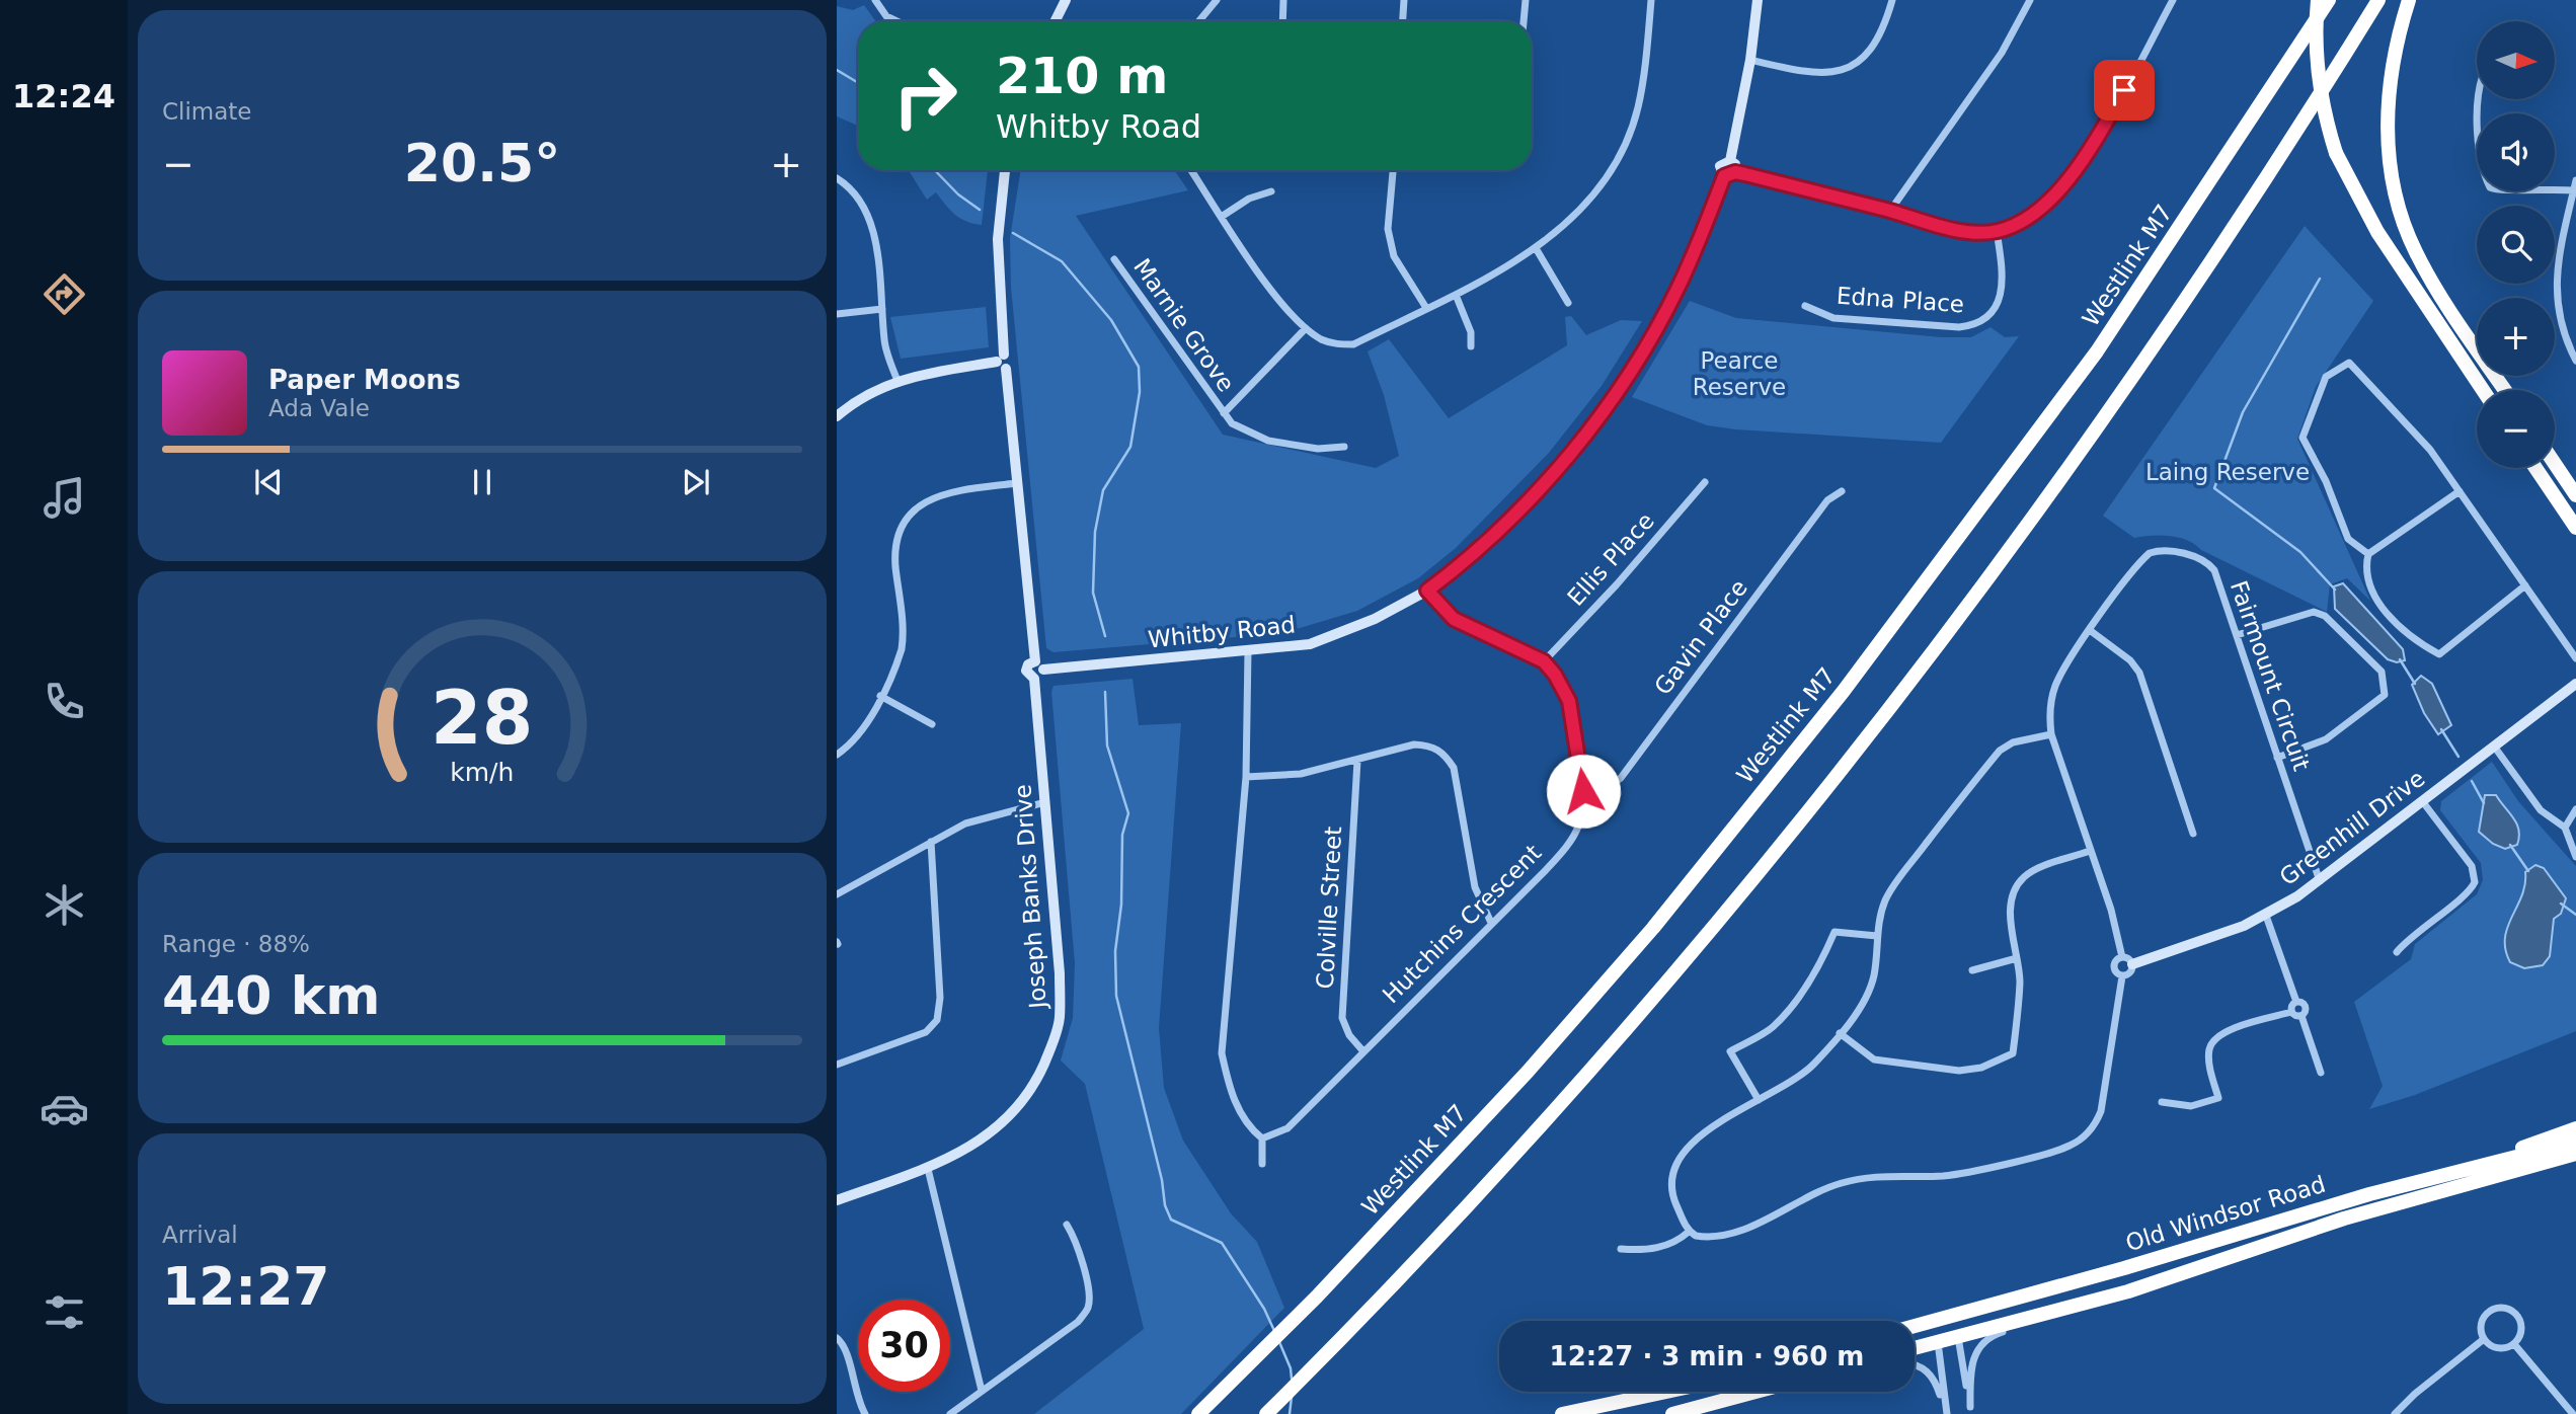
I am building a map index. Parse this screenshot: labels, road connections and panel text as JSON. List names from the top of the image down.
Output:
{
  "streets": {
    "highway": ["Westlink M7", "Old Windsor Road"],
    "street": [
      "Edna Place",
      "Marnie Grove",
      "Ellis Place",
      "Whitby Road",
      "Gavin Place",
      "Fairmount Circuit",
      "Greenhill Drive",
      "Joseph Banks Drive",
      "Colville Street",
      "Hutchins Crescent"
    ]
  },
  "crossings": [
    ["Ellis Place", "Hutchins Crescent"],
    ["Whitby Road", "Joseph Banks Drive"],
    ["Gavin Place", "Hutchins Crescent"],
    ["Fairmount Circuit", "Greenhill Drive"],
    ["Colville Street", "Hutchins Crescent"]
  ],
  "parks": ["Pearce Reserve", "Laing Reserve"],
  "north": "right",
  "page": {
    "tabs": "12:24",
    "tile": [
      "Climate",
      ["Range · 88%", "440 km"],
      ["Arrival", "12:27"]
    ],
    "map_buttons": ["+", "−"],
    "turn": ["210 m", "Whitby Road"],
    "heat": ["−", "20.5°", "+"],
    "song": ["Paper Moons", "Ada Vale"],
    "limit": "30",
    "trip": "12:27 · 3 min · 960 m",
    "gauge": ["28", "km/h"]
  }
}
